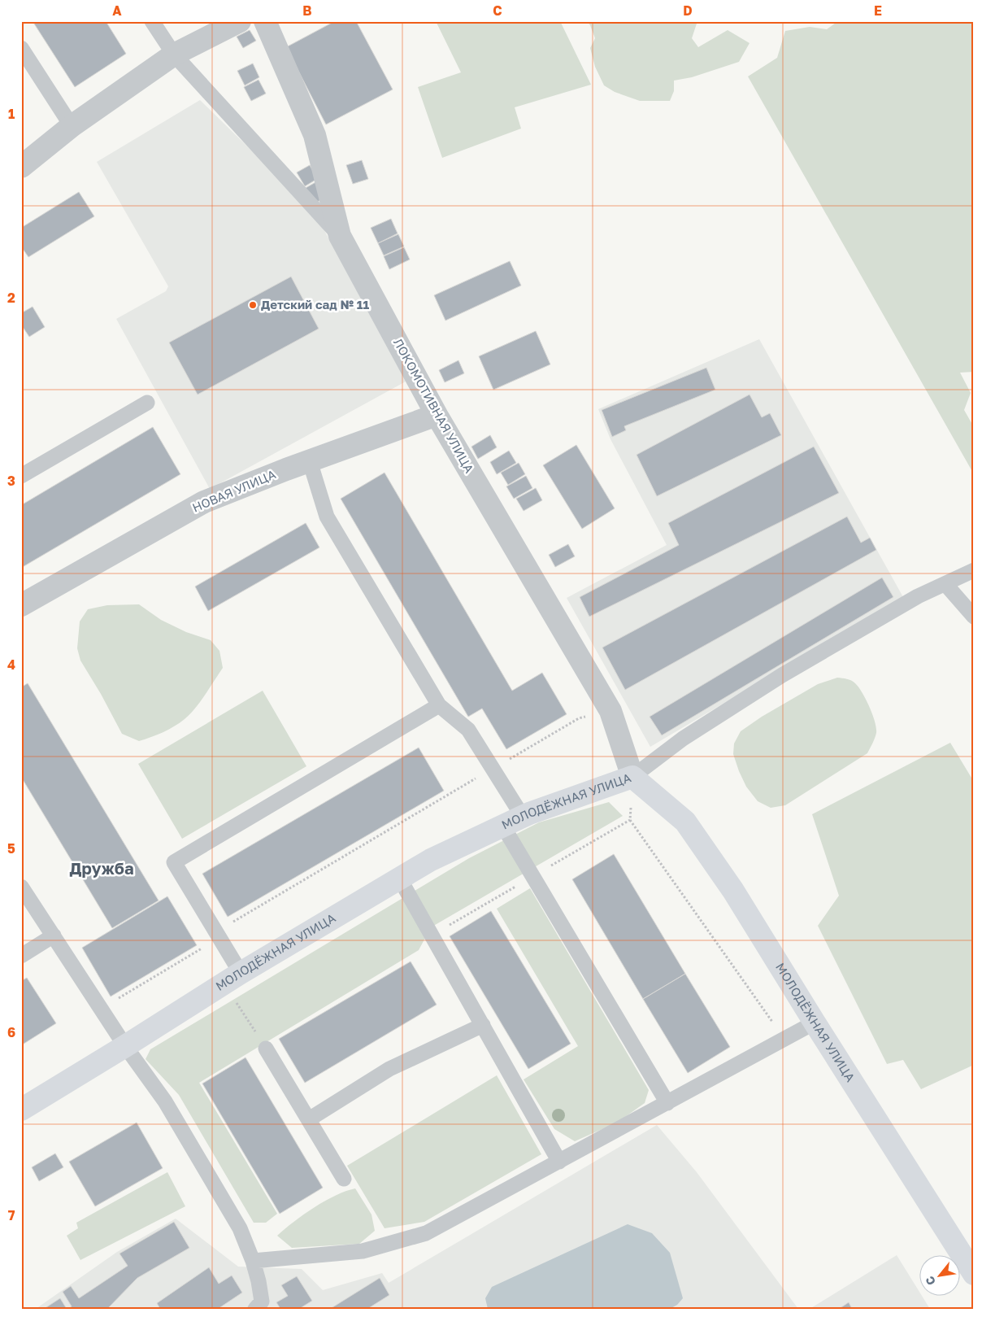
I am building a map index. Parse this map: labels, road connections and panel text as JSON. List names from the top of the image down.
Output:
{
  "streets": {
    "street": ["ЛОКОМОТИВНАЯ УЛИЦА", "НОВАЯ УЛИЦА", "МОЛОДЁЖНАЯ УЛИЦА"]
  },
  "crossings": [
    ["ЛОКОМОТИВНАЯ УЛИЦА", "НОВАЯ УЛИЦА"],
    ["ЛОКОМОТИВНАЯ УЛИЦА", "МОЛОДЁЖНАЯ УЛИЦА"]
  ],
  "districts": ["Дружба"],
  "places": ["Детский сад № 11"],
  "north": "bottom left",
  "grid": {
    "columns": [
      "A",
      "B",
      "C",
      "D",
      "E"
    ],
    "rows": [
      "1",
      "2",
      "3",
      "4",
      "5",
      "6",
      "7"
    ]
  }
}
